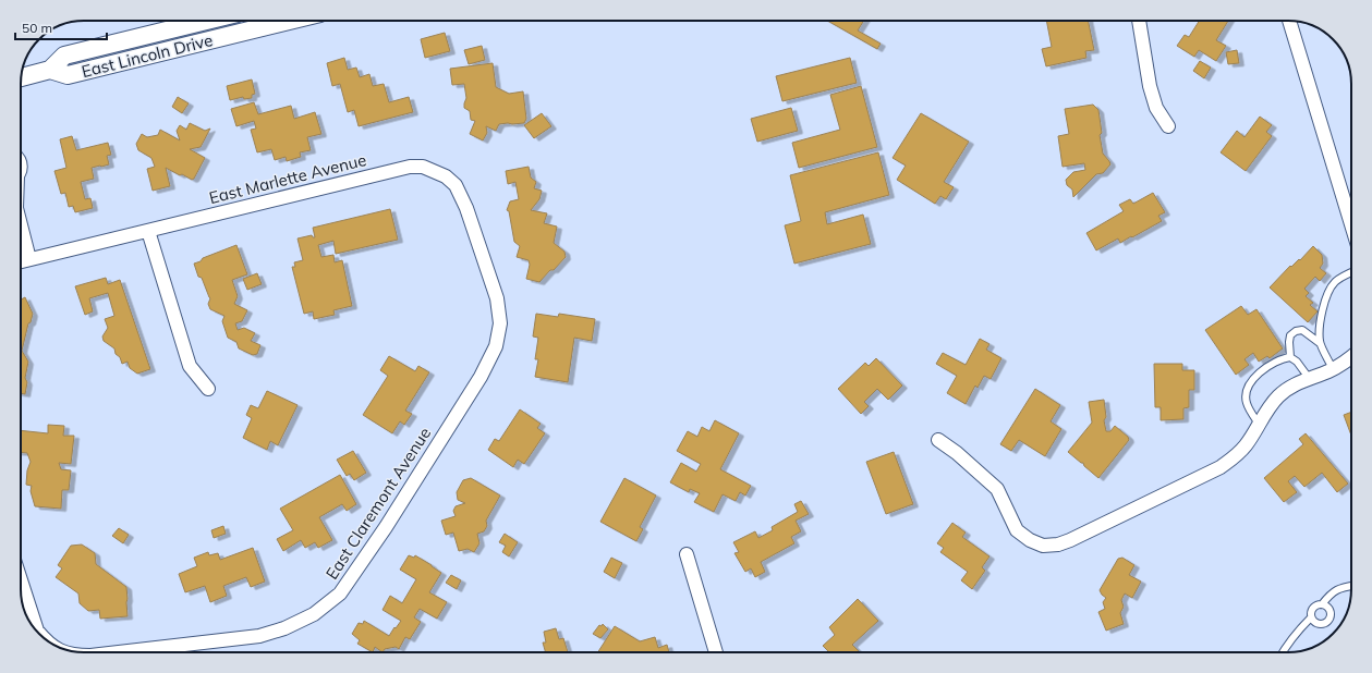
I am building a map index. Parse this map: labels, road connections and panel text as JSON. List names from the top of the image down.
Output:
{
  "streets": {
    "main road": ["East Lincoln Drive"],
    "street": ["East Marlette Avenue", "East Claremont Avenue"]
  },
  "crossings": [
    ["East Marlette Avenue", "East Claremont Avenue"]
  ],
  "scale_bar": "50 m"
}
